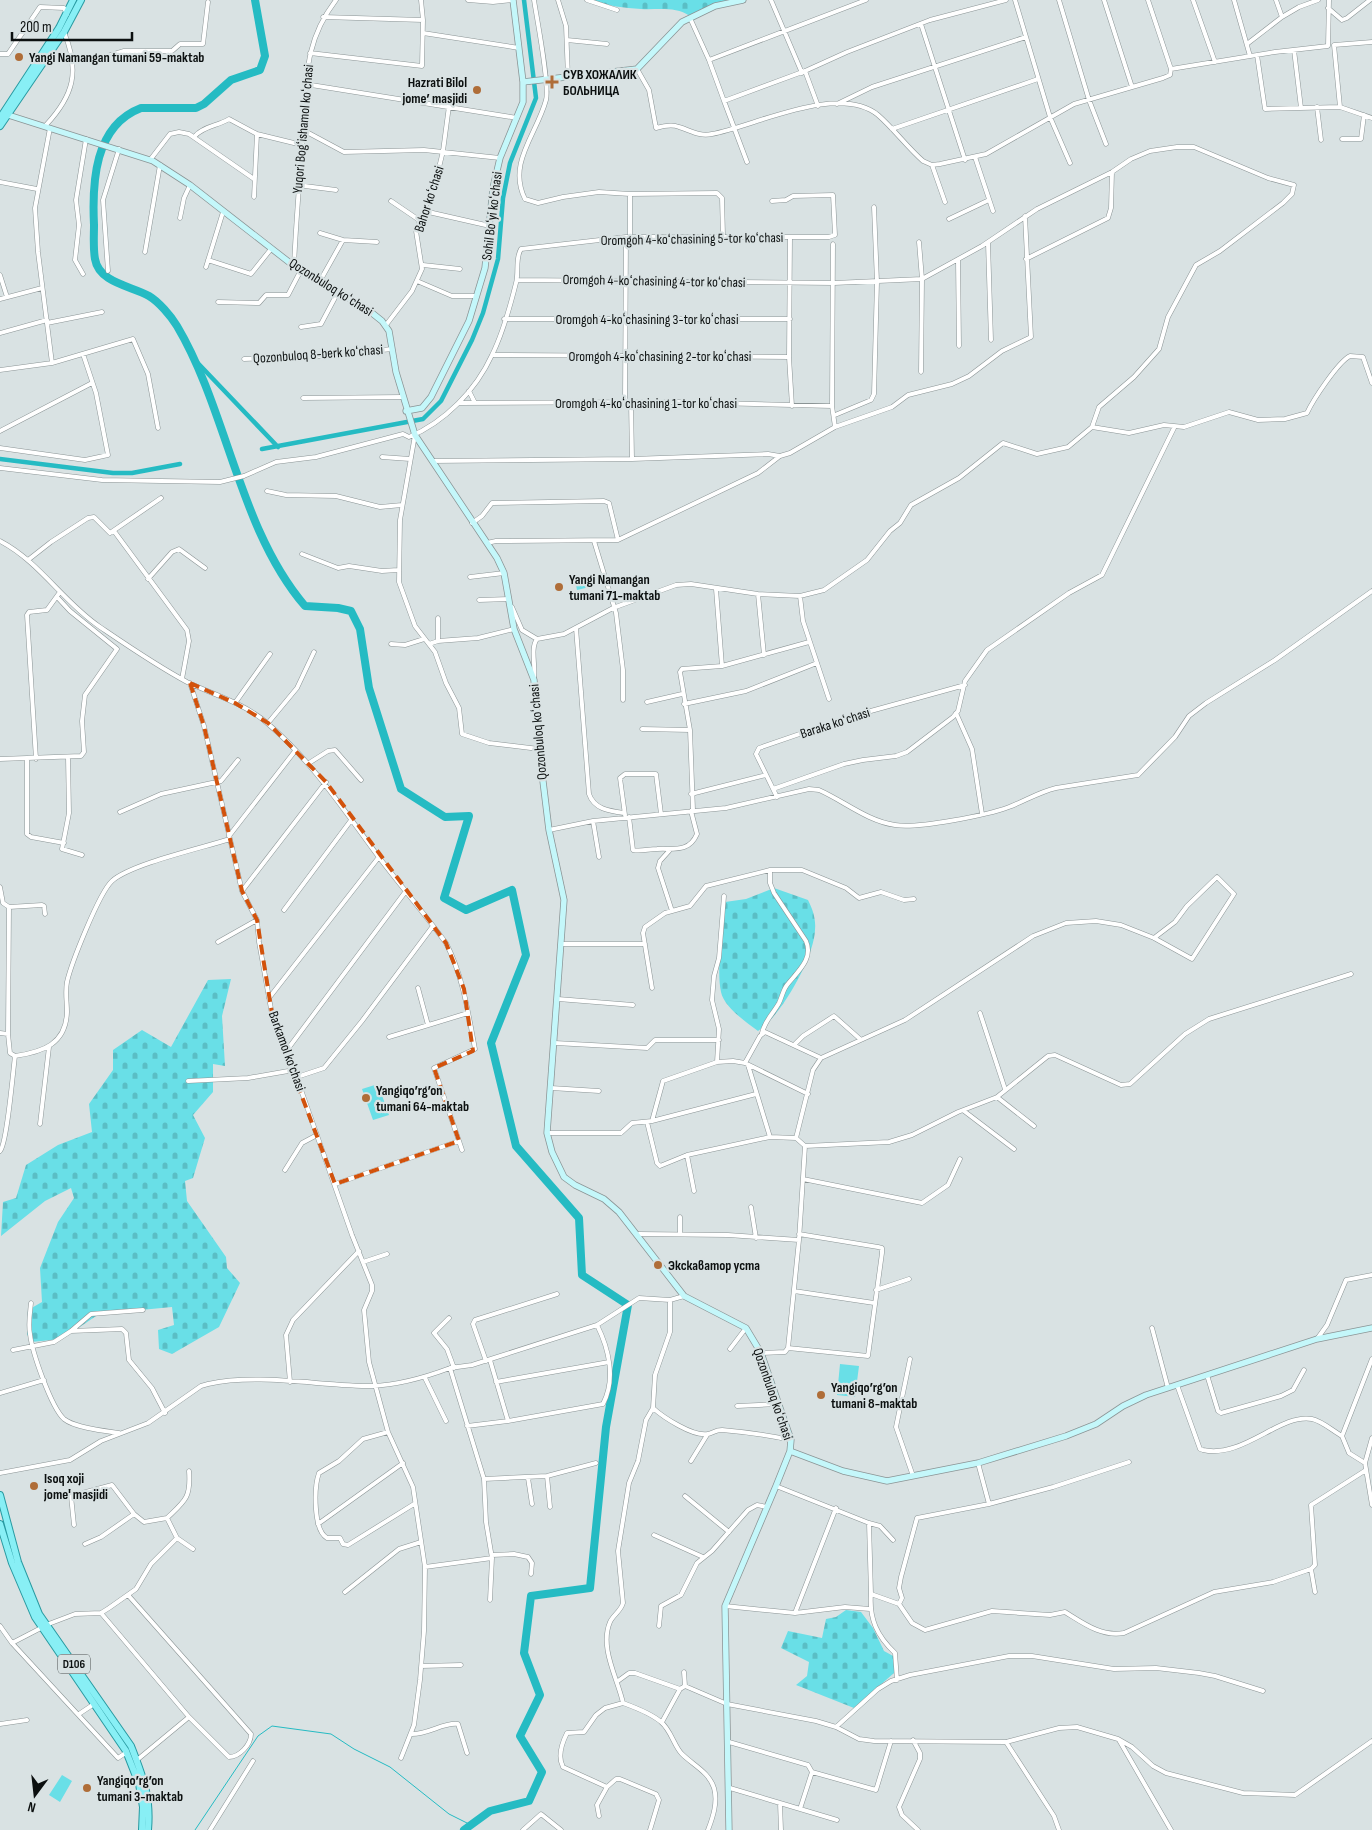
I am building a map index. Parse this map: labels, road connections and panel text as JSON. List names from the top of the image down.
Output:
{
  "streets": {
    "main road": ["Sohil Boʻyi koʻchasi", "Qozonbuloq koʻchasi", "D106"],
    "street": [
      "Yuqori Bogʻishamol koʻchasi",
      "Bahor koʻchasi",
      "Oromgoh 4-koʻchasining 5-tor koʻchasi",
      "Oromgoh 4-koʻchasining 4-tor koʻchasi",
      "Oromgoh 4-koʻchasining 3-tor koʻchasi",
      "Qozonbuloq 8-berk koʻchasi",
      "Oromgoh 4-koʻchasining 2-tor koʻchasi",
      "Oromgoh 4-koʻchasining 1-tor koʻchasi",
      "Baraka koʻchasi",
      "Barkamol ko'chasi"
    ]
  },
  "crossings": [
    ["Yuqori Bogʻishamol koʻchasi", "Qozonbuloq koʻchasi"],
    ["Sohil Boʻyi koʻchasi", "Qozonbuloq koʻchasi"],
    ["Oromgoh 4-koʻchasining 5-tor koʻchasi", "Oromgoh 4-koʻchasining 4-tor koʻchasi"],
    ["Oromgoh 4-koʻchasining 5-tor koʻchasi", "Oromgoh 4-koʻchasining 3-tor koʻchasi"],
    ["Qozonbuloq koʻchasi", "Qozonbuloq 8-berk koʻchasi"]
  ],
  "places": {
    "other": [
      "Yangi Namangan tumani 59-maktab",
      "Hazrati Bilol jome’ masjidi",
      "Yangi Namangan tumani 71-maktab",
      "Yangiqo’rg’on tumani 64-maktab",
      "Экскаватор уста",
      "Yangiqo’rg’on tumani 8-maktab",
      "Isoq xoji jome' masjidi",
      "Yangiqo’rg’on tumani 3-maktab"
    ],
    "health": ["СУВ ХОЖАЛИК БОЛЬНИЦА"]
  },
  "scale_bar": "200 m",
  "north": "bottom"
}
